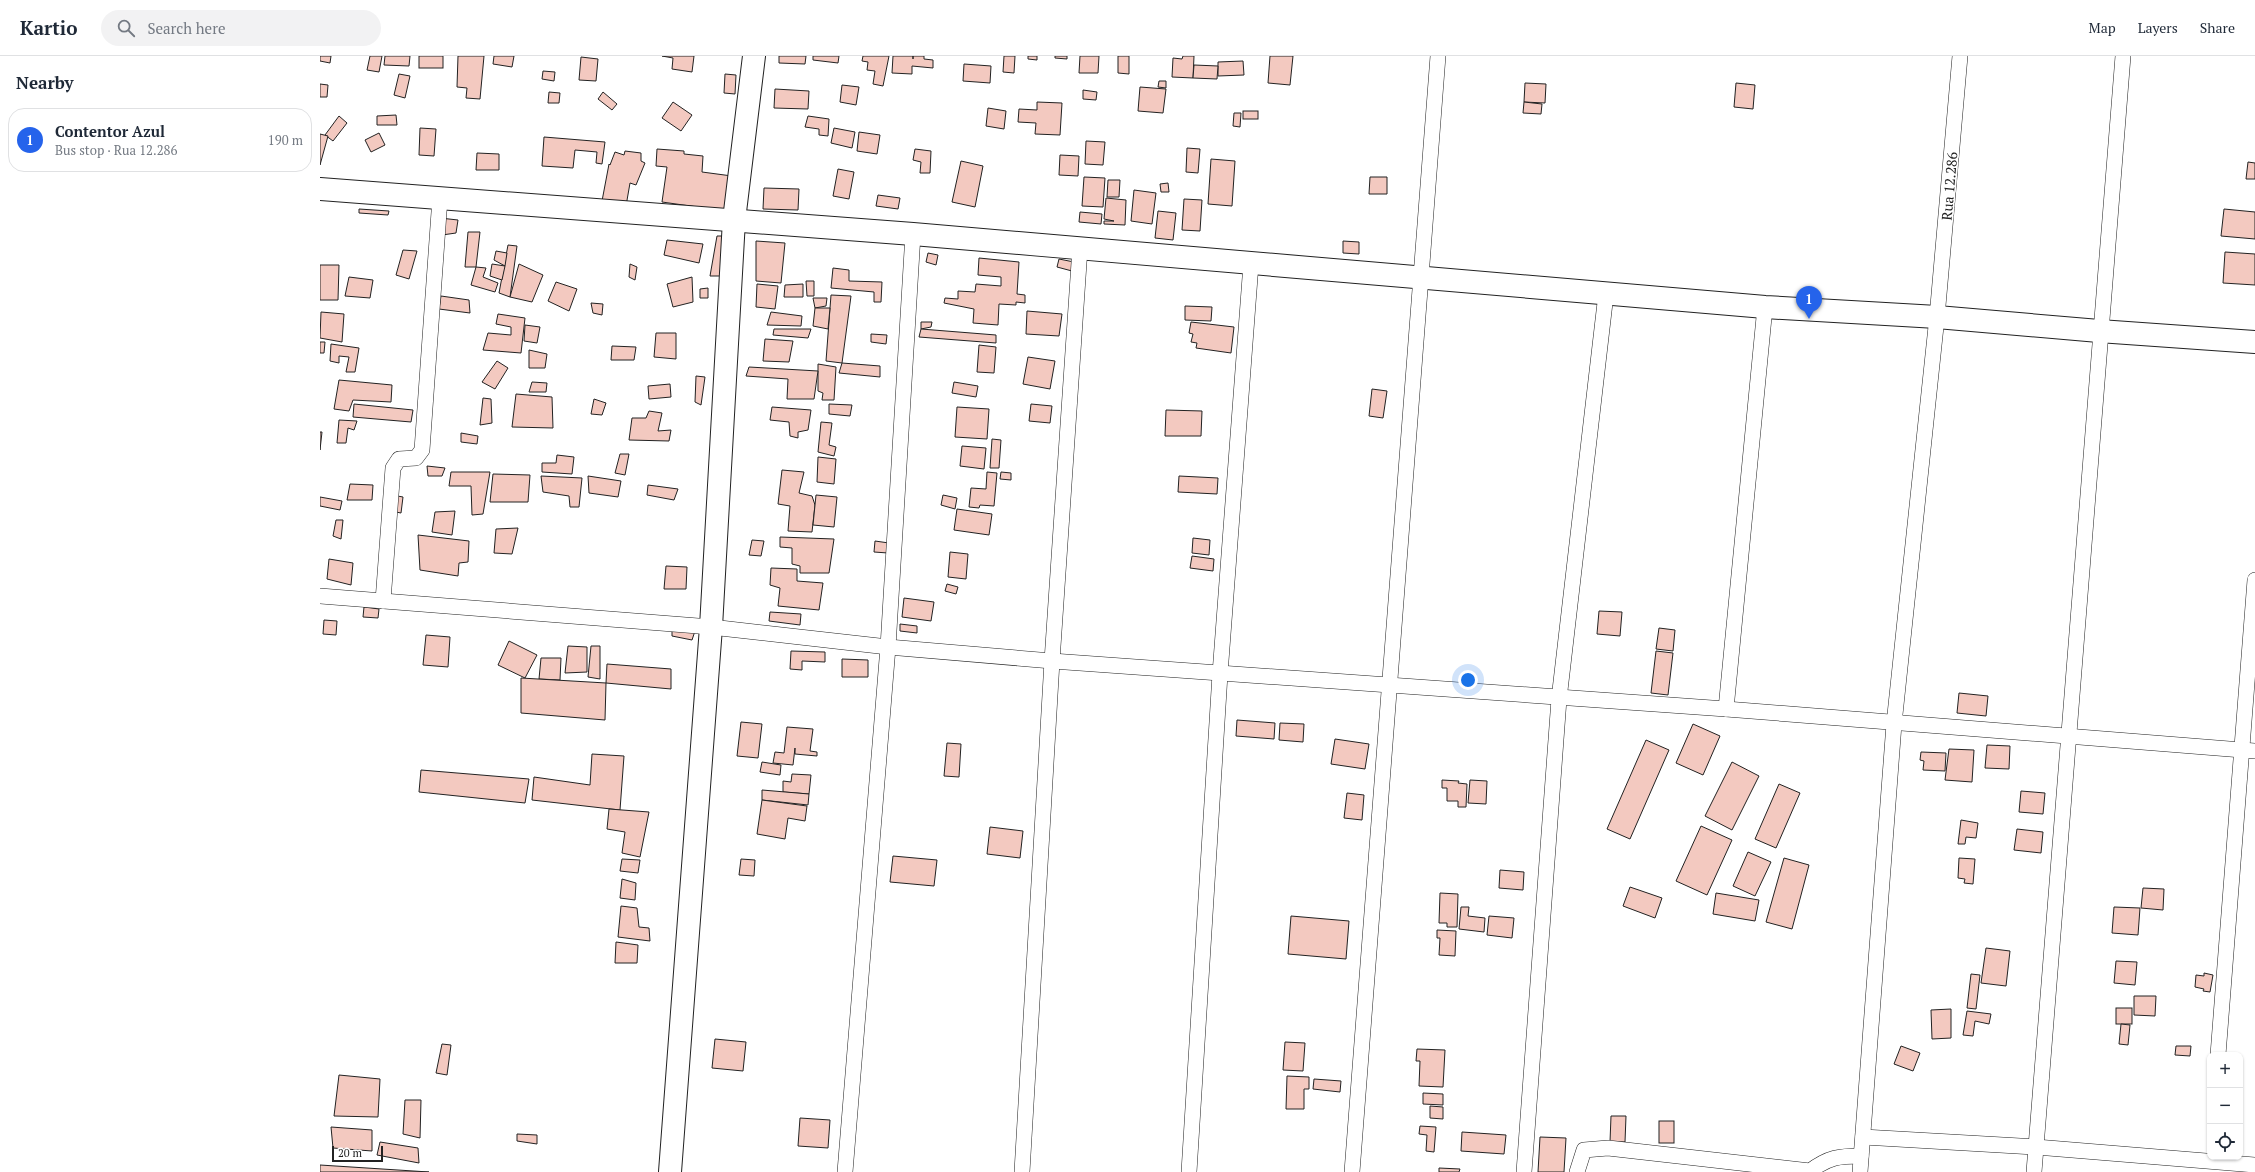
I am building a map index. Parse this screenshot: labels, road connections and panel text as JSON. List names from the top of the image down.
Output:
{
  "streets": {
    "street": ["Rua 12.286"]
  },
  "scale_bar": "20 m",
  "page": {
    "header": "Kartio",
    "search": "Search here",
    "nav": ["Map", "Layers", "Share"],
    "heading": "Nearby",
    "list": [
      {
        "mark": "1",
        "name": "Contentor Azul",
        "note": "Bus stop · Rua 12.286",
        "value": "190 m"
      }
    ],
    "pins": "1",
    "map_buttons": ["+", "−"],
    "scale": "20 m"
  }
}
